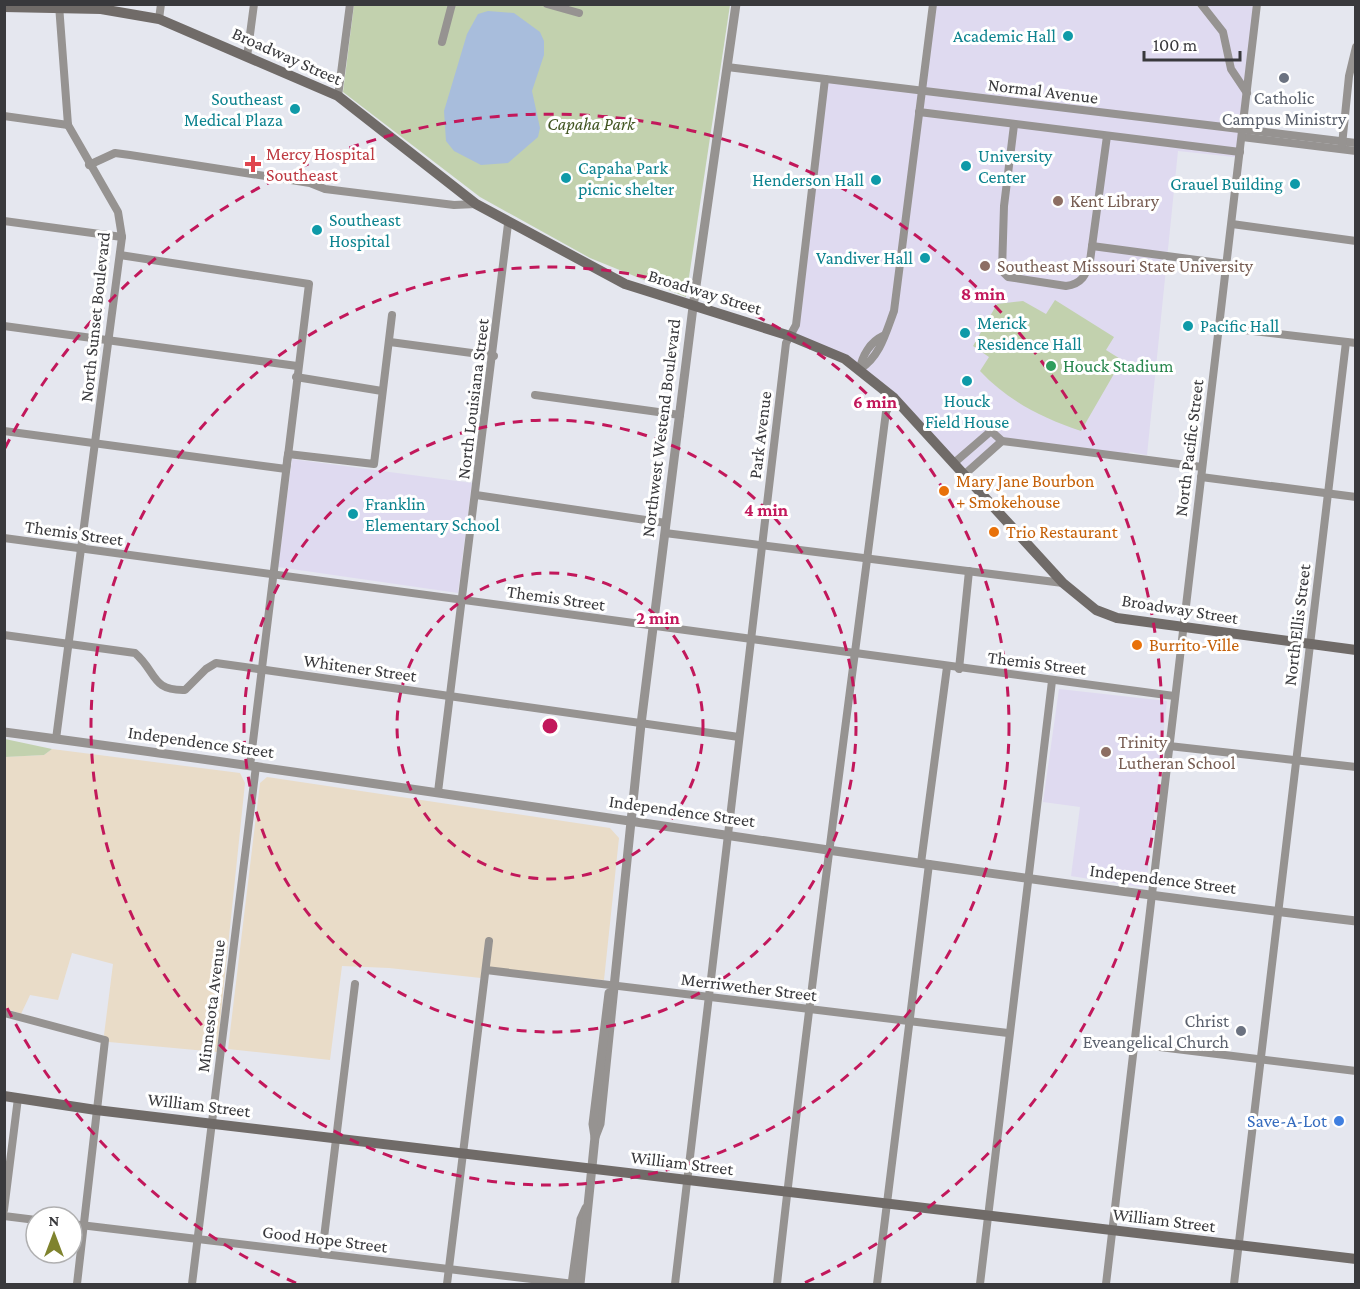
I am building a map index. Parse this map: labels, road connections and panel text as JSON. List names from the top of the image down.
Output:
{
  "streets": {
    "main road": ["Broadway Street", "William Street"],
    "street": [
      "Normal Avenue",
      "North Sunset Boulevard",
      "North Louisiana Street",
      "Northwest Westend Boulevard",
      "Park Avenue",
      "North Pacific Street",
      "Themis Street",
      "North Ellis Street",
      "Whitener Street",
      "Independence Street",
      "Merriwether Street",
      "Minnesota Avenue",
      "Good Hope Street"
    ]
  },
  "crossings": [
    ["Broadway Street", "North Sunset Boulevard"],
    ["Broadway Street", "North Louisiana Street"],
    ["Broadway Street", "Northwest Westend Boulevard"],
    ["Broadway Street", "Park Avenue"],
    ["Broadway Street", "North Pacific Street"],
    ["Broadway Street", "North Ellis Street"],
    ["Normal Avenue", "Northwest Westend Boulevard"],
    ["Normal Avenue", "Park Avenue"],
    ["Normal Avenue", "North Pacific Street"],
    ["North Sunset Boulevard", "Themis Street"],
    ["North Sunset Boulevard", "Whitener Street"],
    ["North Sunset Boulevard", "Independence Street"],
    ["North Louisiana Street", "Themis Street"],
    ["North Louisiana Street", "Whitener Street"],
    ["North Louisiana Street", "Independence Street"],
    ["Northwest Westend Boulevard", "Themis Street"],
    ["Northwest Westend Boulevard", "Whitener Street"],
    ["Northwest Westend Boulevard", "Independence Street"],
    ["Northwest Westend Boulevard", "Merriwether Street"],
    ["Northwest Westend Boulevard", "William Street"],
    ["Park Avenue", "Themis Street"],
    ["Park Avenue", "Whitener Street"],
    ["Park Avenue", "Independence Street"],
    ["Park Avenue", "Merriwether Street"],
    ["Park Avenue", "William Street"],
    ["North Pacific Street", "Themis Street"],
    ["North Pacific Street", "Independence Street"],
    ["North Pacific Street", "William Street"],
    ["Themis Street", "Minnesota Avenue"],
    ["North Ellis Street", "Independence Street"],
    ["North Ellis Street", "William Street"],
    ["Whitener Street", "Minnesota Avenue"],
    ["Independence Street", "Minnesota Avenue"],
    ["Minnesota Avenue", "William Street"],
    ["Minnesota Avenue", "Good Hope Street"]
  ],
  "parks": ["Capaha Park"],
  "places": {
    "other": [
      "Academic Hall",
      "Catholic Campus Ministry",
      "Southeast Medical Plaza",
      "University Center",
      "Capaha Park picnic shelter",
      "Henderson Hall",
      "Grauel Building",
      "Kent Library",
      "Southeast Hospital",
      "Vandiver Hall",
      "Southeast Missouri State University",
      "Pacific Hall",
      "Merick Residence Hall",
      "Houck Stadium",
      "Houck Field House",
      "Mary Jane Bourbon + Smokehouse",
      "Franklin Elementary School",
      "Trio Restaurant",
      "Burrito-Ville",
      "Trinity Lutheran School",
      "Christ Eveangelical Church",
      "Save-A-Lot"
    ],
    "health": ["Mercy Hospital Southeast"]
  },
  "scale_bar": "100 m",
  "north": "top",
  "rings": [
    "8 min",
    "6 min",
    "4 min",
    "2 min"
  ]
}
